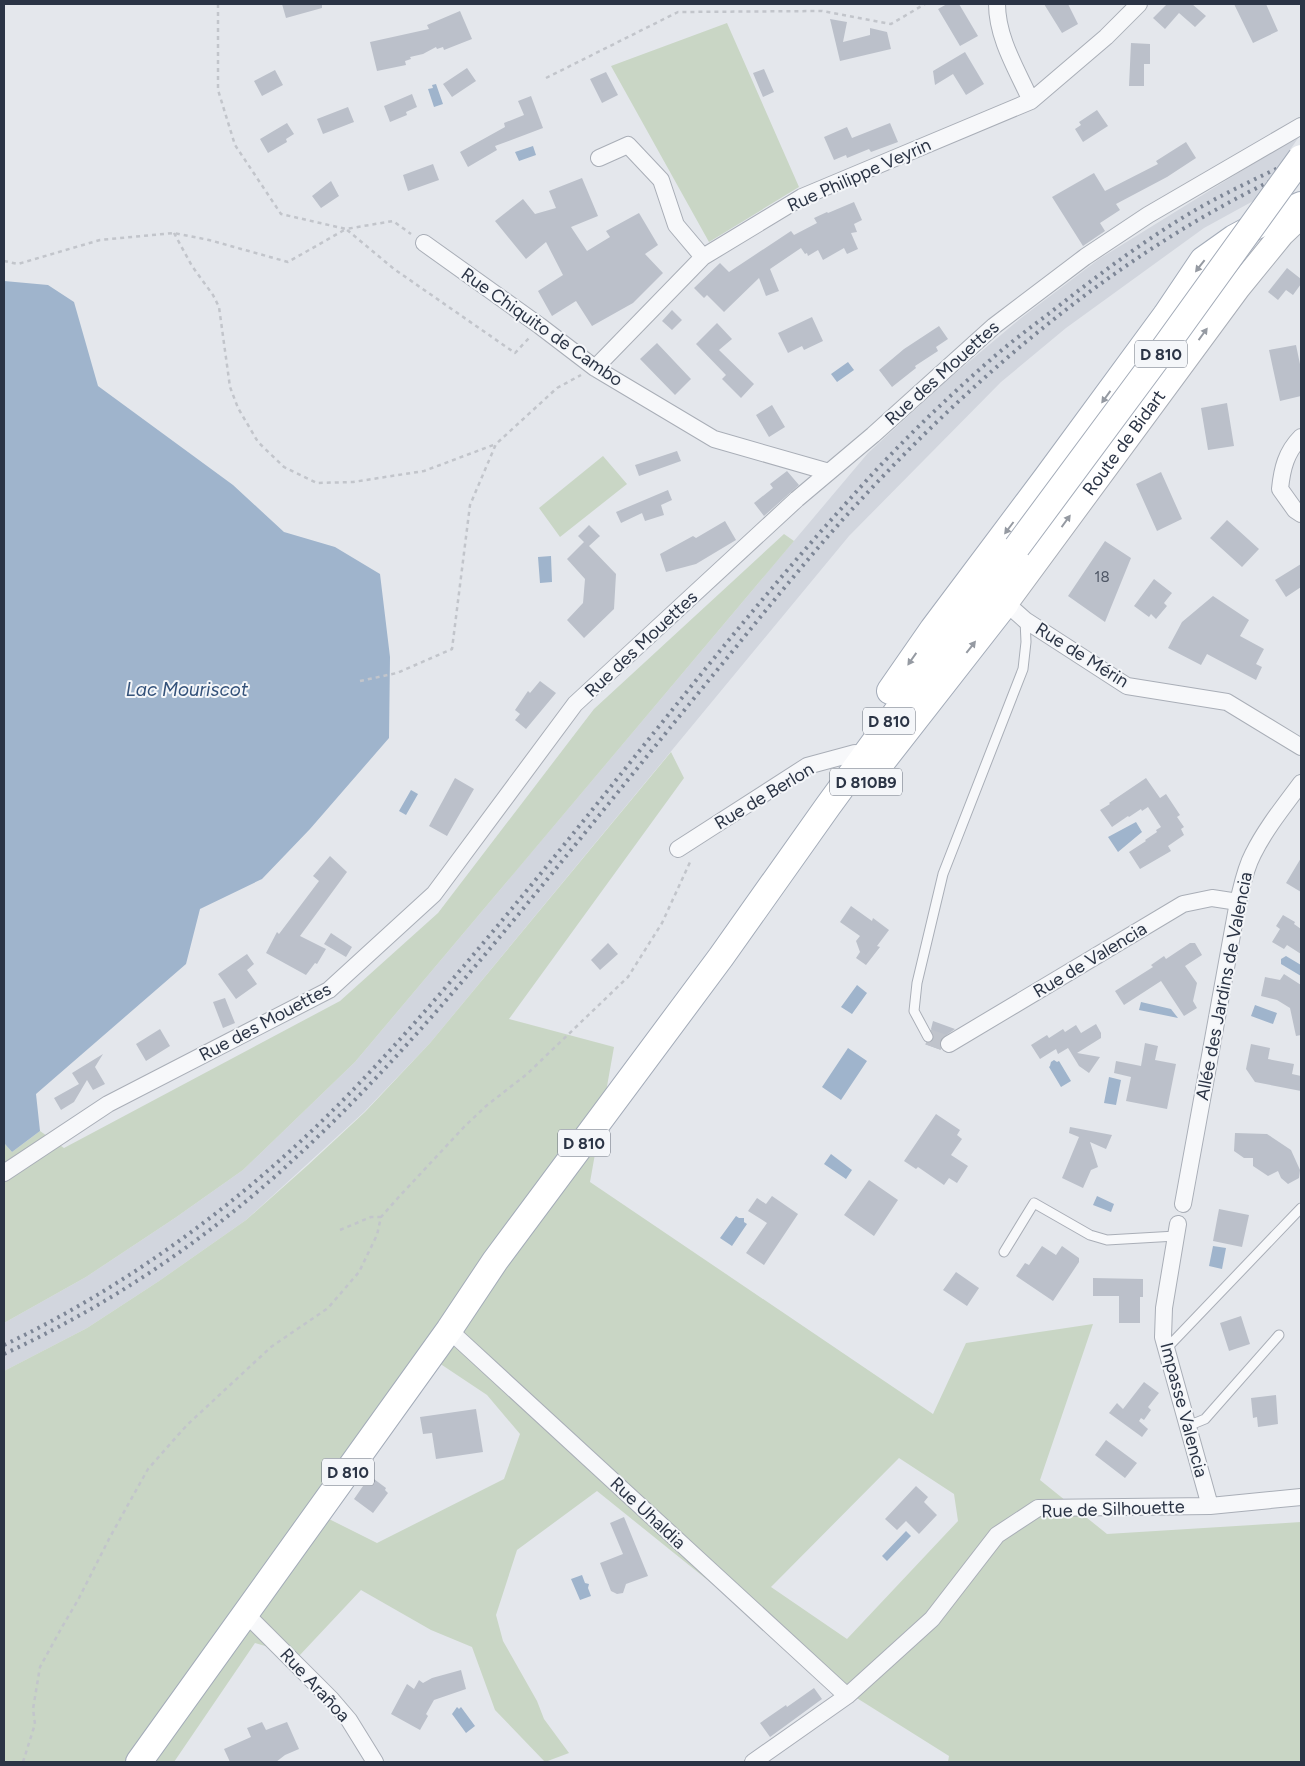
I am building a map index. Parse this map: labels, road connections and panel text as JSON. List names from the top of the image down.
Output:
{
  "streets": {
    "main road": ["D 810", "Route de Bidart", "D 810B9"],
    "street": [
      "Rue Philippe Veyrin",
      "Rue Chiquito de Cambo",
      "Rue des Mouettes",
      "Rue de Mérin",
      "Rue de Berlon",
      "Rue de Valencia",
      "Allée des Jardins de Valencia",
      "Impasse Valencia",
      "Rue de Silhouette",
      "Rue Uhaldia",
      "Rue Arañoa"
    ]
  },
  "crossings": [
    ["Rue Philippe Veyrin", "Rue Chiquito de Cambo"],
    ["Rue Chiquito de Cambo", "Rue des Mouettes"],
    ["D 810", "D 810B9"],
    ["D 810", "Rue Uhaldia"],
    ["D 810", "Rue Arañoa"],
    ["Route de Bidart", "Rue de Mérin"],
    ["Route de Bidart", "D 810B9"],
    ["Rue de Mérin", "D 810B9"],
    ["Rue de Valencia", "Allée des Jardins de Valencia"],
    ["Impasse Valencia", "Rue de Silhouette"],
    ["Rue de Silhouette", "Rue Uhaldia"]
  ],
  "water": ["Lac Mouriscot"],
  "house_numbers": ["18"]
}
